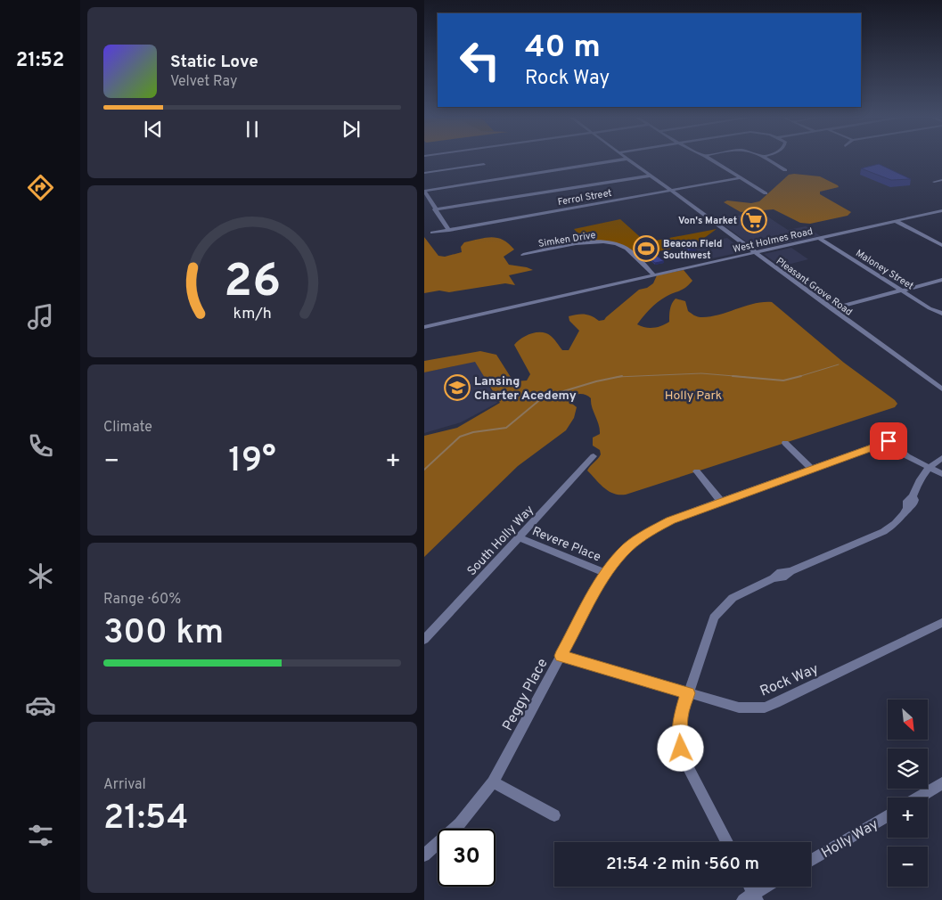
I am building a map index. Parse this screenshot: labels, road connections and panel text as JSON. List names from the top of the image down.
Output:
{
  "streets": {
    "street": [
      "Ferrol Street",
      "Simken Drive",
      "West Holmes Road",
      "Maloney Street",
      "Pleasant Grove Road",
      "South Holly Way",
      "Revere Place",
      "Rock Way",
      "Peggy Place",
      "Holly Way"
    ]
  },
  "crossings": [
    ["Ferrol Street", "Pleasant Grove Road"],
    ["Simken Drive", "West Holmes Road"],
    ["West Holmes Road", "Maloney Street"],
    ["West Holmes Road", "Pleasant Grove Road"],
    ["South Holly Way", "Revere Place"],
    ["Revere Place", "Peggy Place"],
    ["Rock Way", "Peggy Place"]
  ],
  "parks": ["Holly Park"],
  "places": {
    "supermarket": ["Von's Market"],
    "sports": ["Beacon Field Southwest"],
    "school or university": ["Lansing Charter Acedemy"]
  },
  "north": "bottom right",
  "page": {
    "tabs": "21:52",
    "turn": ["40 m", "Rock Way"],
    "song": ["Static Love", "Velvet Ray"],
    "tile": [
      "Climate",
      ["Range · 60%", "300 km"],
      ["Arrival", "21:54"]
    ],
    "heat": ["−", "19°", "+"],
    "map_buttons": ["+", "−"],
    "limit": "30",
    "trip": "21:54 · 2 min · 560 m",
    "gauge": ["26", "km/h"]
  }
}
